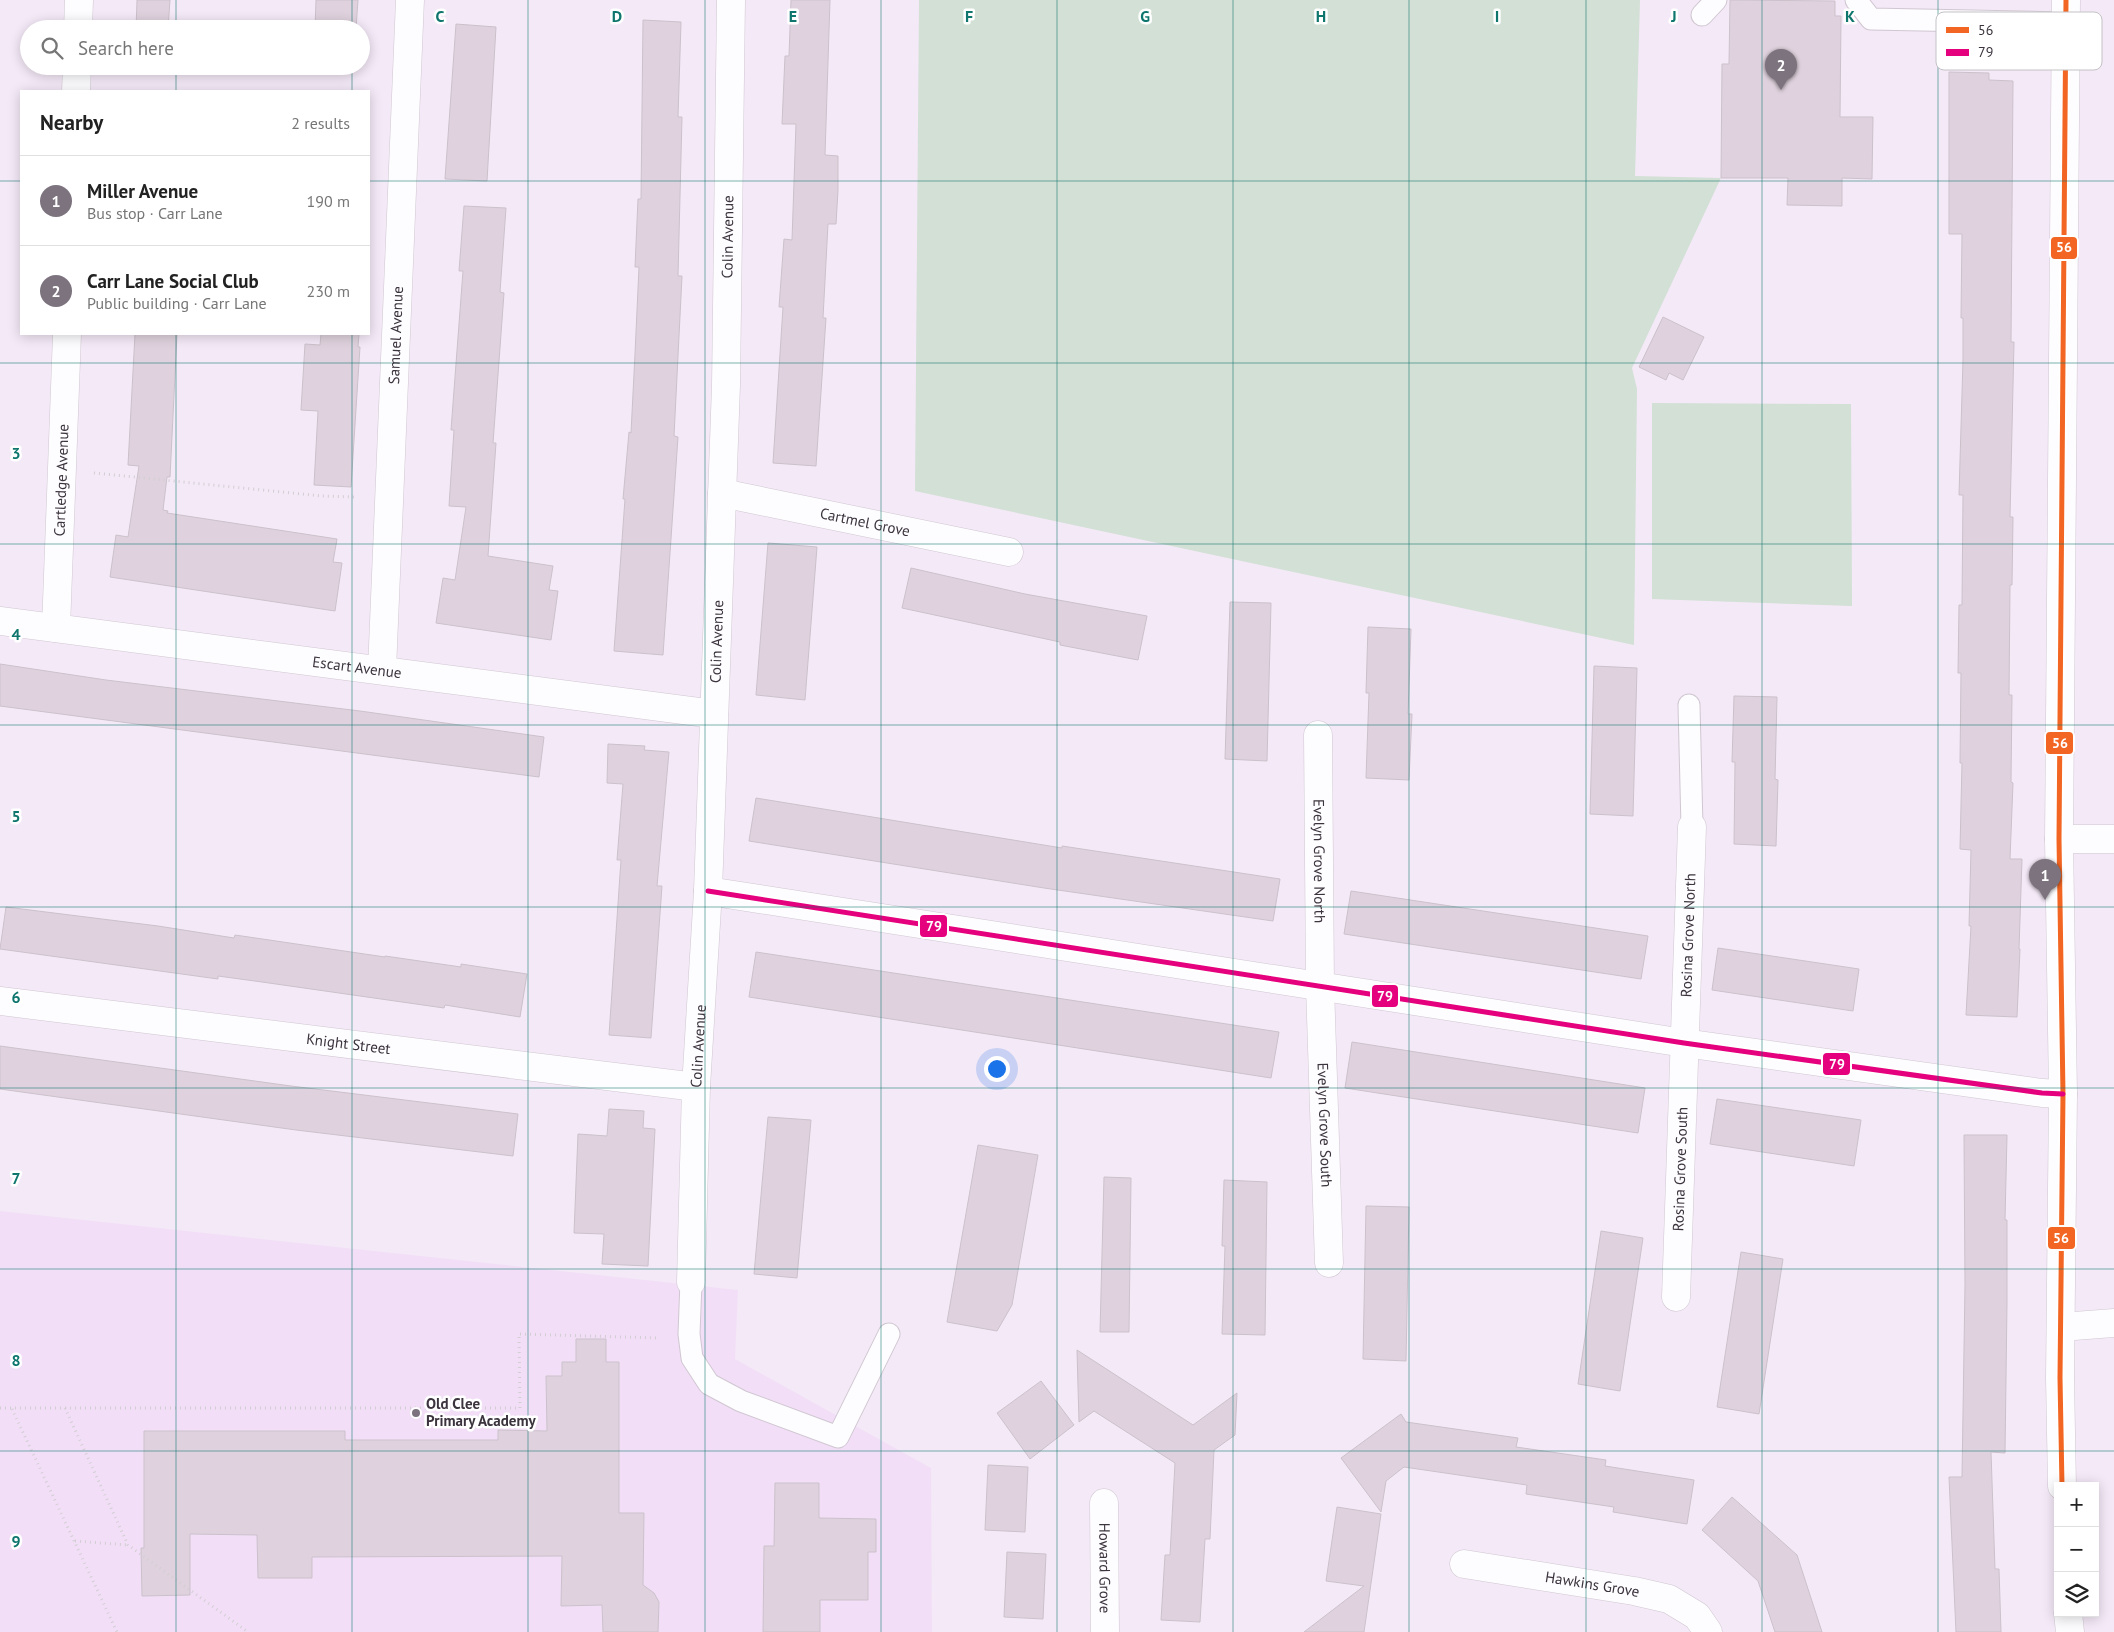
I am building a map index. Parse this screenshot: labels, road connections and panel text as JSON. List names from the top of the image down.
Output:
{
  "streets": {
    "street": [
      "Colin Avenue",
      "Samuel Avenue",
      "Cartledge Avenue",
      "Cartmel Grove",
      "Escart Avenue",
      "Evelyn Grove North",
      "Rosina Grove North",
      "Knight Street",
      "Evelyn Grove South",
      "Rosina Grove South",
      "Howard Grove",
      "Hawkins Grove"
    ]
  },
  "crossings": [
    ["Colin Avenue", "Cartmel Grove"],
    ["Colin Avenue", "Escart Avenue"],
    ["Colin Avenue", "Knight Street"],
    ["Samuel Avenue", "Escart Avenue"],
    ["Cartledge Avenue", "Escart Avenue"],
    ["Evelyn Grove North", "Evelyn Grove South"],
    ["Rosina Grove North", "Rosina Grove South"]
  ],
  "places": ["Old Clee Primary Academy"],
  "lines": ["transit line 56", "transit line 79"],
  "legend": ["56", "79"],
  "page": {
    "search": "Search here",
    "pins": ["2", "1"],
    "heading": ["Nearby", "2 results"],
    "list": [
      {
        "mark": "1",
        "name": "Miller Avenue",
        "note": "Bus stop · Carr Lane",
        "value": "190 m"
      },
      {
        "mark": "2",
        "name": "Carr Lane Social Club",
        "note": "Public building · Carr Lane",
        "value": "230 m"
      }
    ],
    "map_buttons": ["+", "−"]
  },
  "grid": {
    "columns": [
      "C",
      "D",
      "E",
      "F",
      "G",
      "H",
      "I",
      "J",
      "K"
    ],
    "rows": [
      "3",
      "4",
      "5",
      "6",
      "7",
      "8",
      "9"
    ]
  }
}
